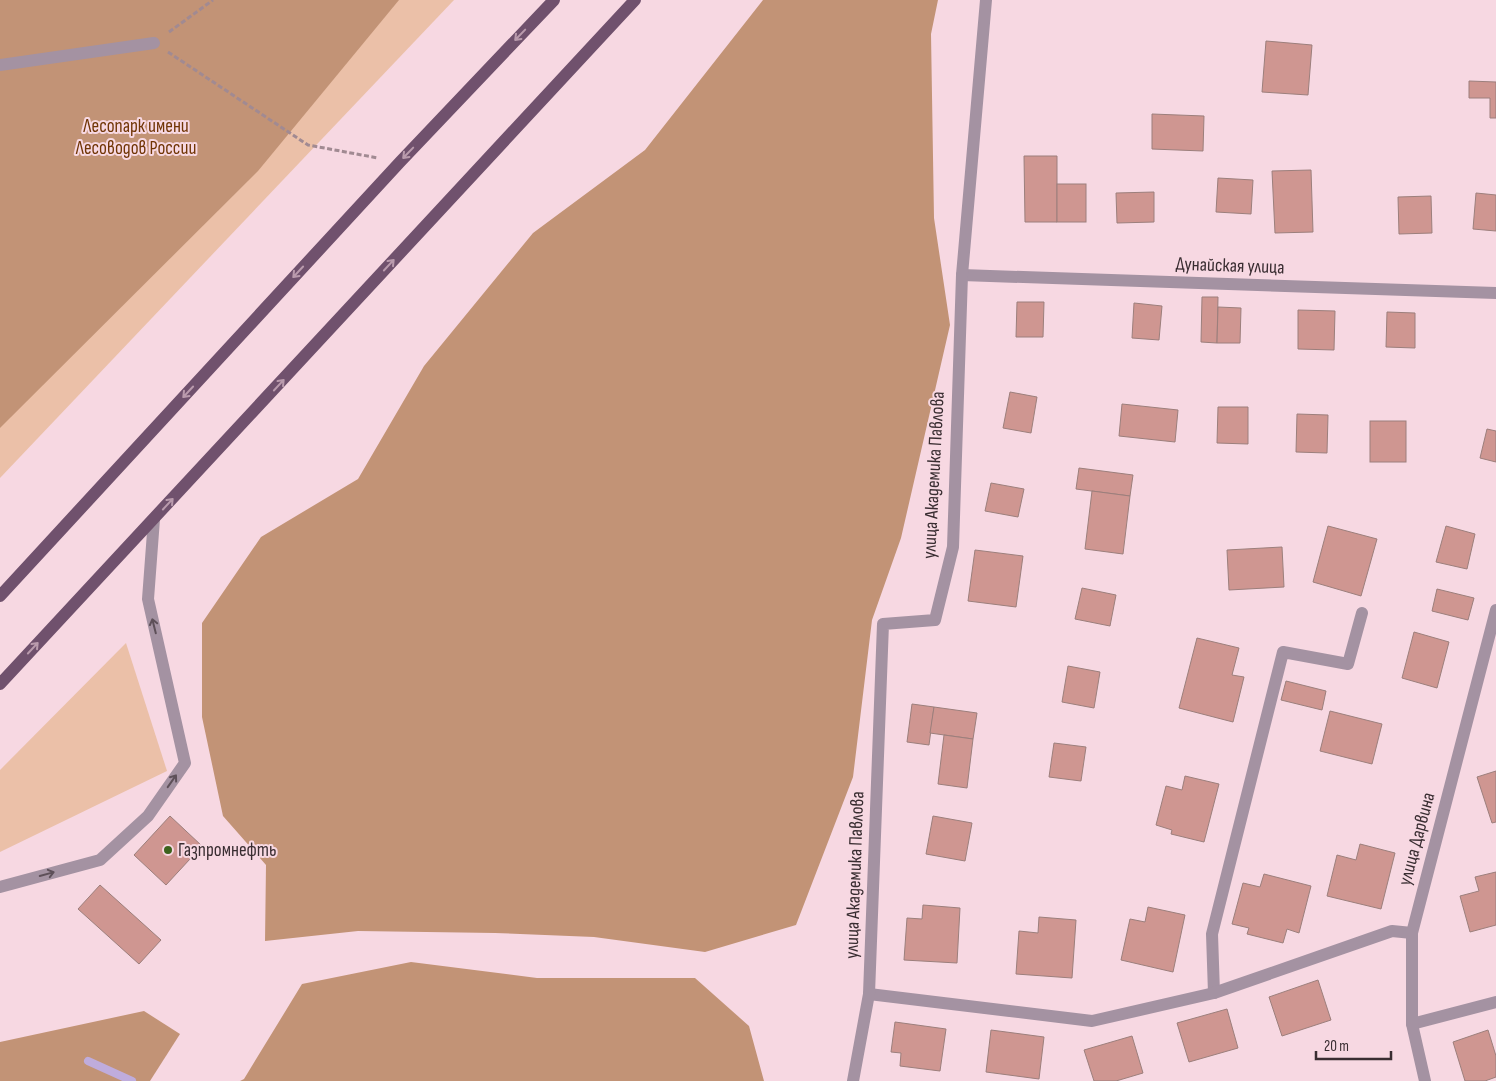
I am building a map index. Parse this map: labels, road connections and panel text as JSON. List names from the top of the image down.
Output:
{
  "streets": {
    "street": ["Дунайская улица", "улица Академика Павлова", "улица Дарвина"]
  },
  "crossings": [
    ["Дунайская улица", "улица Академика Павлова"]
  ],
  "parks": ["Лесопарк имени Лесоводов России"],
  "places": ["Газпромнефть"],
  "scale_bar": "20 m"
}
